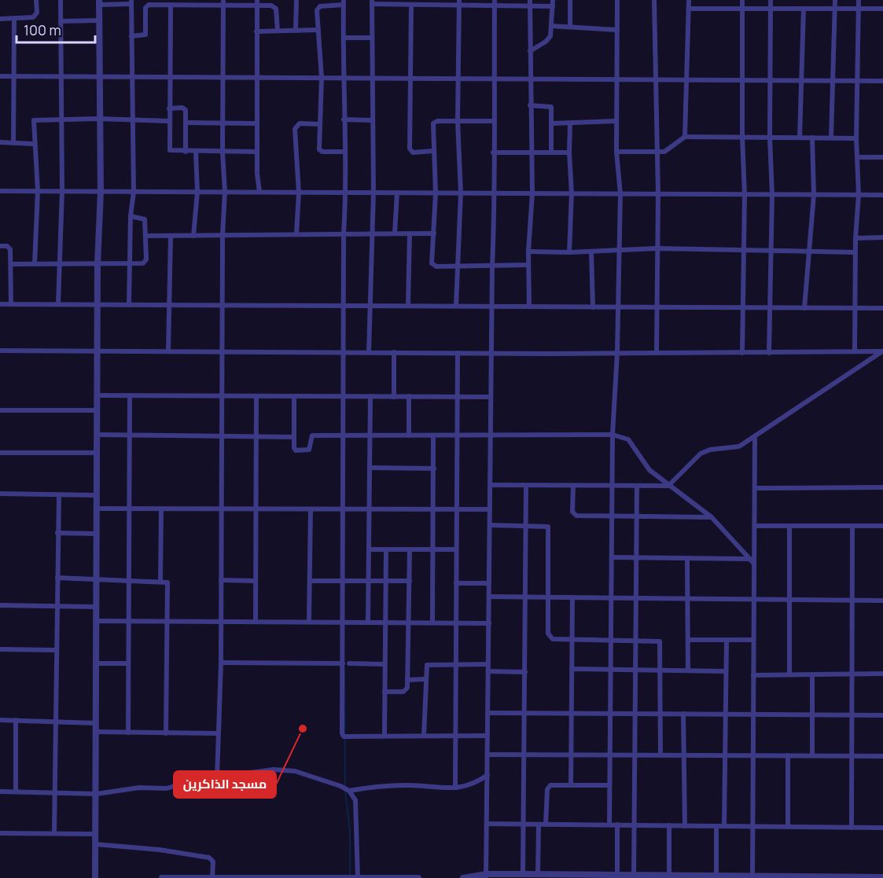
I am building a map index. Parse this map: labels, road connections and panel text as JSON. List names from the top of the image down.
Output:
{
  "places": ["مسجد الذاكرين"],
  "scale_bar": "100 m"
}
